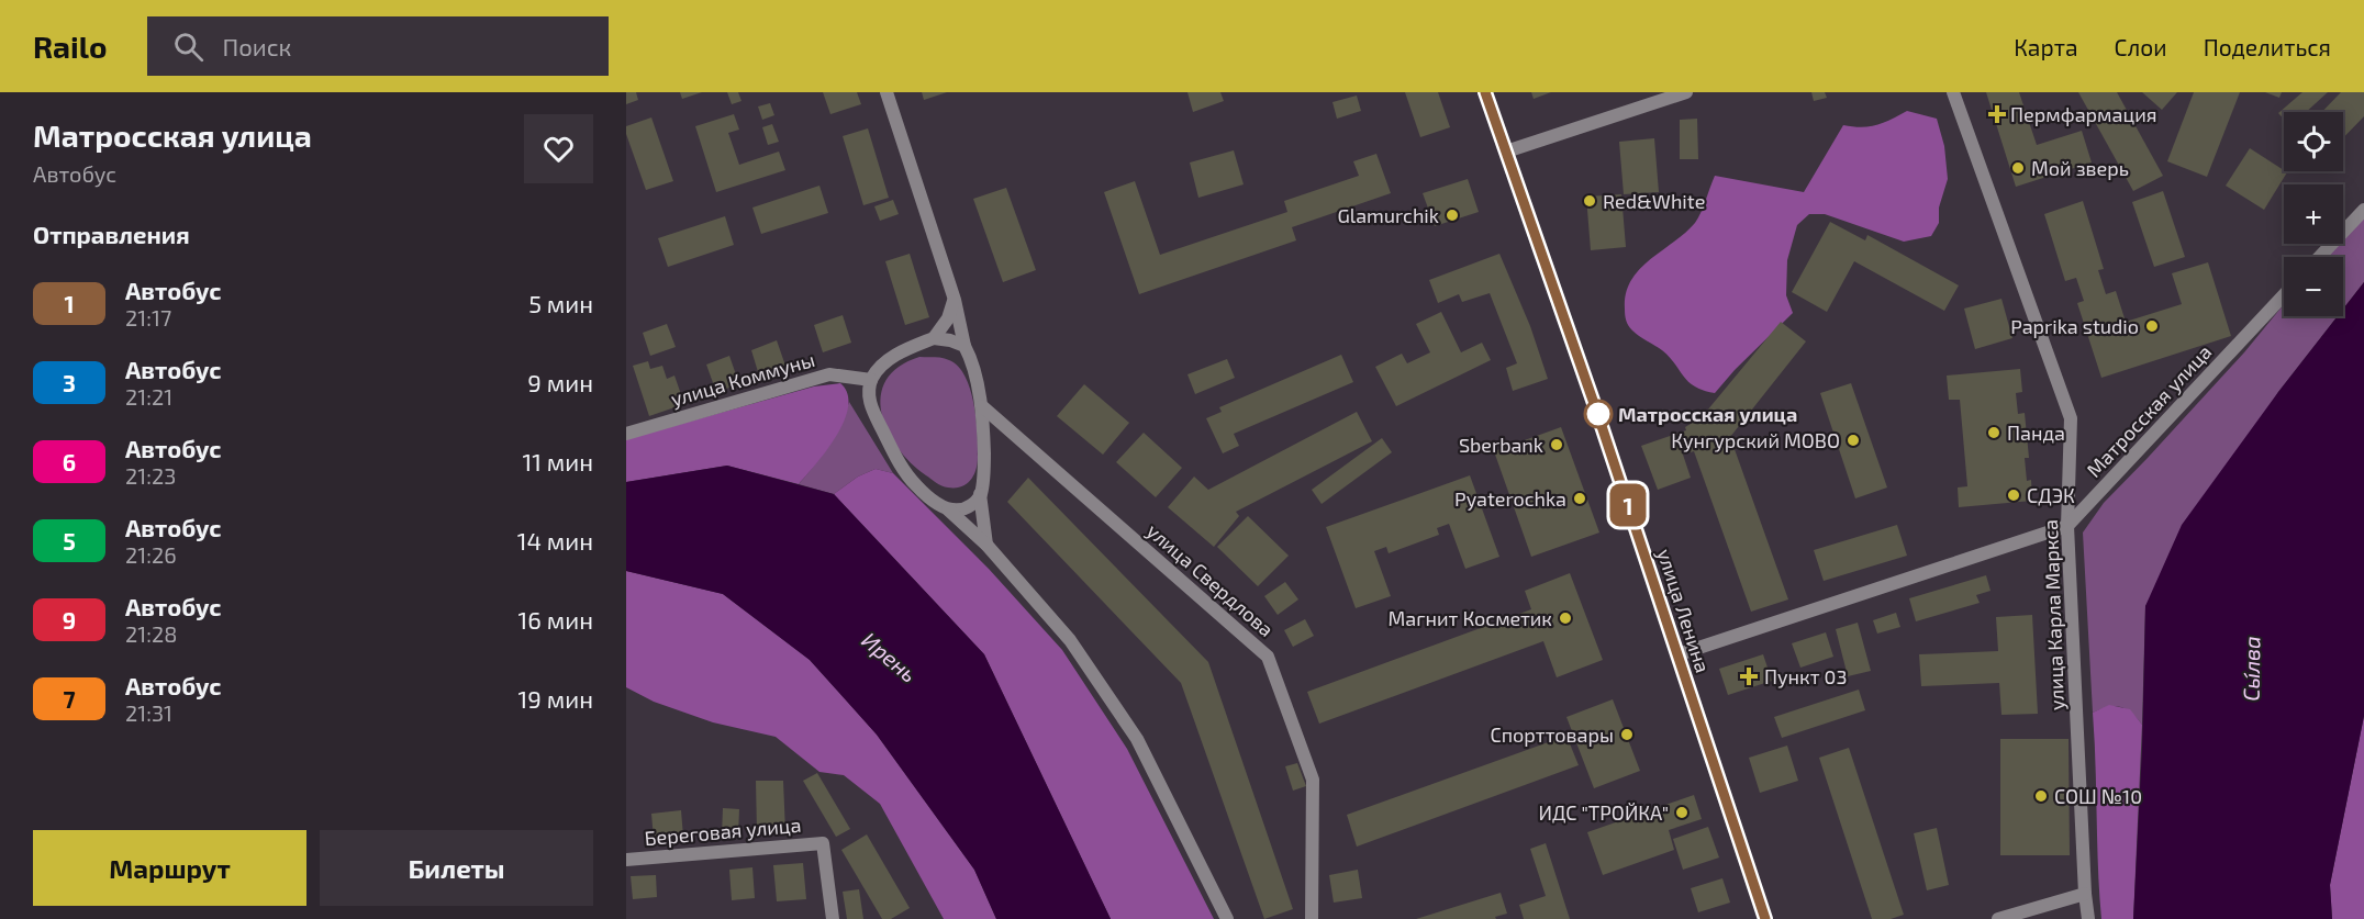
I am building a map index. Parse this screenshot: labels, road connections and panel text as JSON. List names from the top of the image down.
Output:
{
  "streets": {
    "street": [
      "улица Коммуны",
      "Матросская улица",
      "улица Свердлова",
      "улица Ленина",
      "улица Карла Маркса",
      "Береговая улица"
    ]
  },
  "crossings": [
    ["Матросская улица", "улица Ленина"],
    ["Матросская улица", "улица Карла Маркса"]
  ],
  "water": ["Ирень", "Сы́лва"],
  "places": {
    "health": ["Пермфармация", "Пункт 03"],
    "other": [
      "Мой зверь",
      "Red&White",
      "Glamurchik",
      "Paprika studio",
      "Матросская улица",
      "Панда",
      "Кунгурский МОВО",
      "Sberbank",
      "СДЭК",
      "Pyaterochka",
      "Магнит Косметик",
      "Спорттовары",
      "СОШ №10",
      "ИДС \"ТРОЙКА\""
    ]
  },
  "lines": ["bus line 1"],
  "page": {
    "header": "Railo",
    "search": "Поиск",
    "nav": ["Карта", "Слои", "Поделиться"],
    "heading": [
      ["Матросская улица", "Автобус"],
      "Отправления"
    ],
    "on_map": "1",
    "map_buttons": ["+", "−"],
    "list": [
      {
        "mark": "1",
        "name": "Автобус",
        "note": "21:17",
        "value": "5 мин"
      },
      {
        "mark": "3",
        "name": "Автобус",
        "note": "21:21",
        "value": "9 мин"
      },
      {
        "mark": "6",
        "name": "Автобус",
        "note": "21:23",
        "value": "11 мин"
      },
      {
        "mark": "5",
        "name": "Автобус",
        "note": "21:26",
        "value": "14 мин"
      },
      {
        "mark": "9",
        "name": "Автобус",
        "note": "21:28",
        "value": "16 мин"
      },
      {
        "mark": "7",
        "name": "Автобус",
        "note": "21:31",
        "value": "19 мин"
      }
    ],
    "buttons": ["Маршрут", "Билеты"]
  }
}
